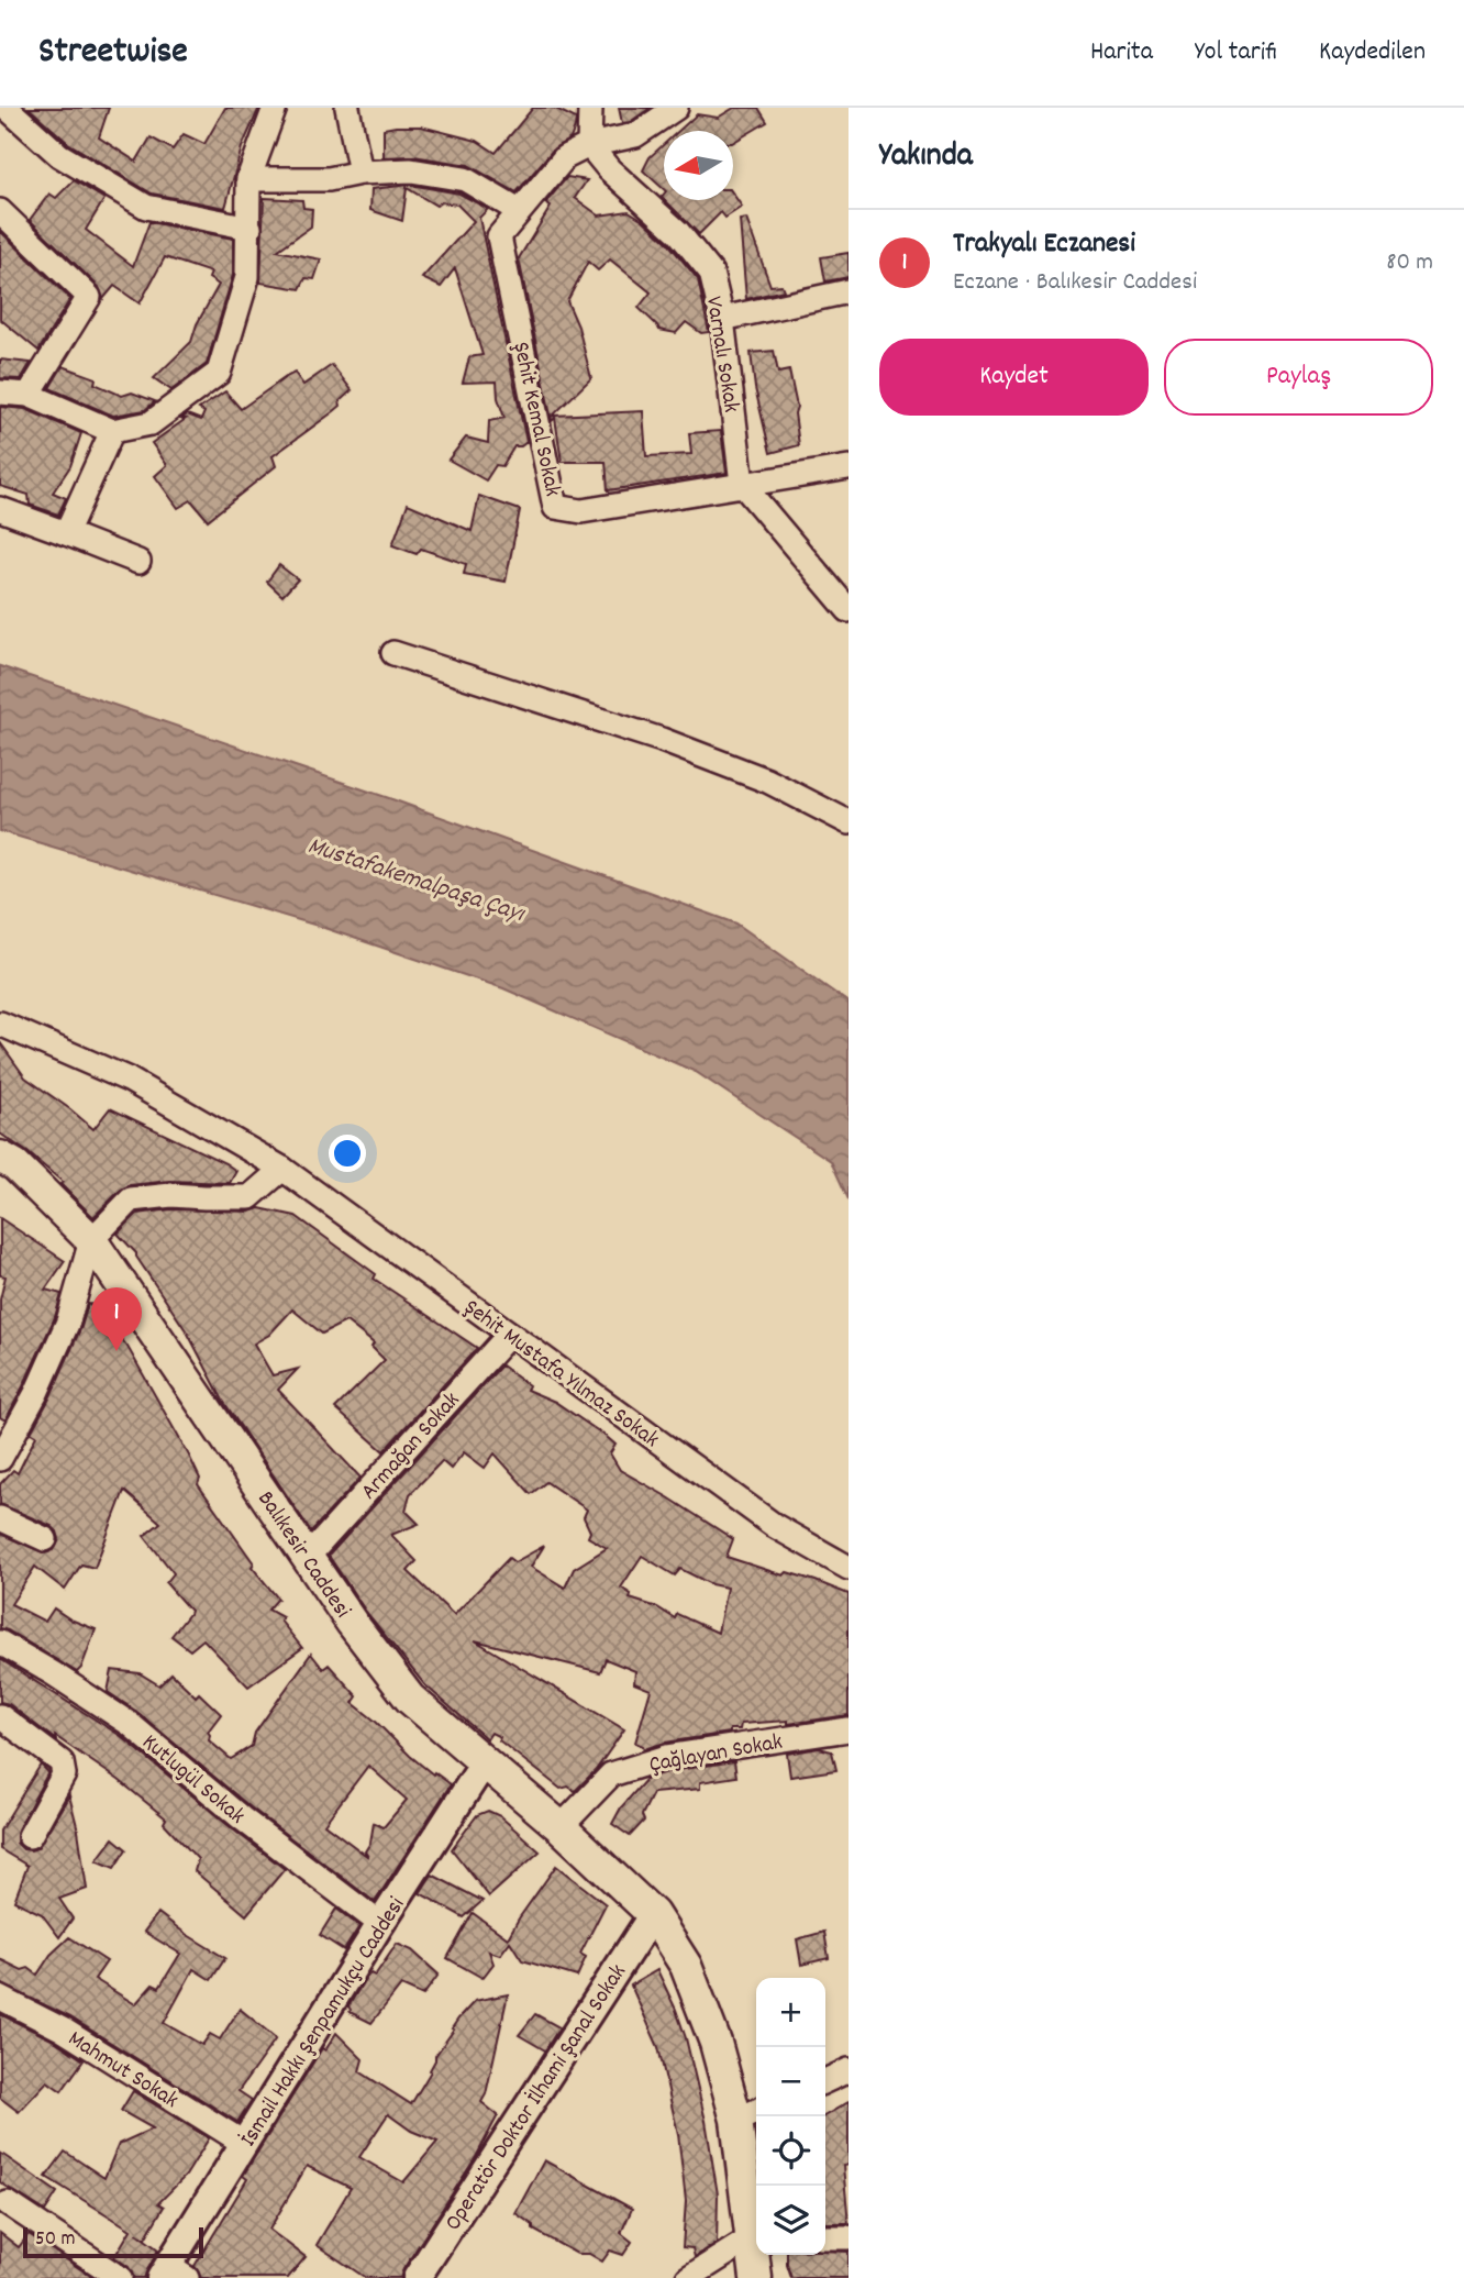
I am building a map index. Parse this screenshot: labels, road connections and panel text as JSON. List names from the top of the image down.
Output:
{
  "streets": {
    "main road": ["Balıkesir Caddesi"],
    "street": [
      "Varnalı Sokak",
      "Şehit Kemal Sokak",
      "Şehit Mustafa Yılmaz Sokak",
      "Armağan Sokak",
      "Çağlayan Sokak",
      "Kutlugül Sokak",
      "İsmail Hakkı Şenpamukçu Caddesi",
      "Mahmut Sokak",
      "Operatör Doktor İlhami Şanal Sokak"
    ]
  },
  "crossings": [
    ["Varnalı Sokak", "Şehit Kemal Sokak"],
    ["Şehit Mustafa Yılmaz Sokak", "Armağan Sokak"],
    ["Armağan Sokak", "Balıkesir Caddesi"],
    ["Balıkesir Caddesi", "Çağlayan Sokak"],
    ["Balıkesir Caddesi", "İsmail Hakkı Şenpamukçu Caddesi"],
    ["Balıkesir Caddesi", "Operatör Doktor İlhami Şanal Sokak"],
    ["Kutlugül Sokak", "İsmail Hakkı Şenpamukçu Caddesi"],
    ["İsmail Hakkı Şenpamukçu Caddesi", "Mahmut Sokak"]
  ],
  "water": ["Mustafakemalpaşa Çayı"],
  "scale_bar": "50 m",
  "north": "left",
  "page": {
    "header": "Streetwise",
    "nav": ["Harita", "Yol tarifi", "Kaydedilen"],
    "heading": "Yakında",
    "list": [
      {
        "mark": "1",
        "name": "Trakyalı Eczanesi",
        "note": "Eczane · Balıkesir Caddesi",
        "value": "80 m"
      }
    ],
    "buttons": ["Kaydet", "Paylaş"],
    "pins": "1",
    "map_buttons": ["+", "−"],
    "scale": "50 m"
  }
}
